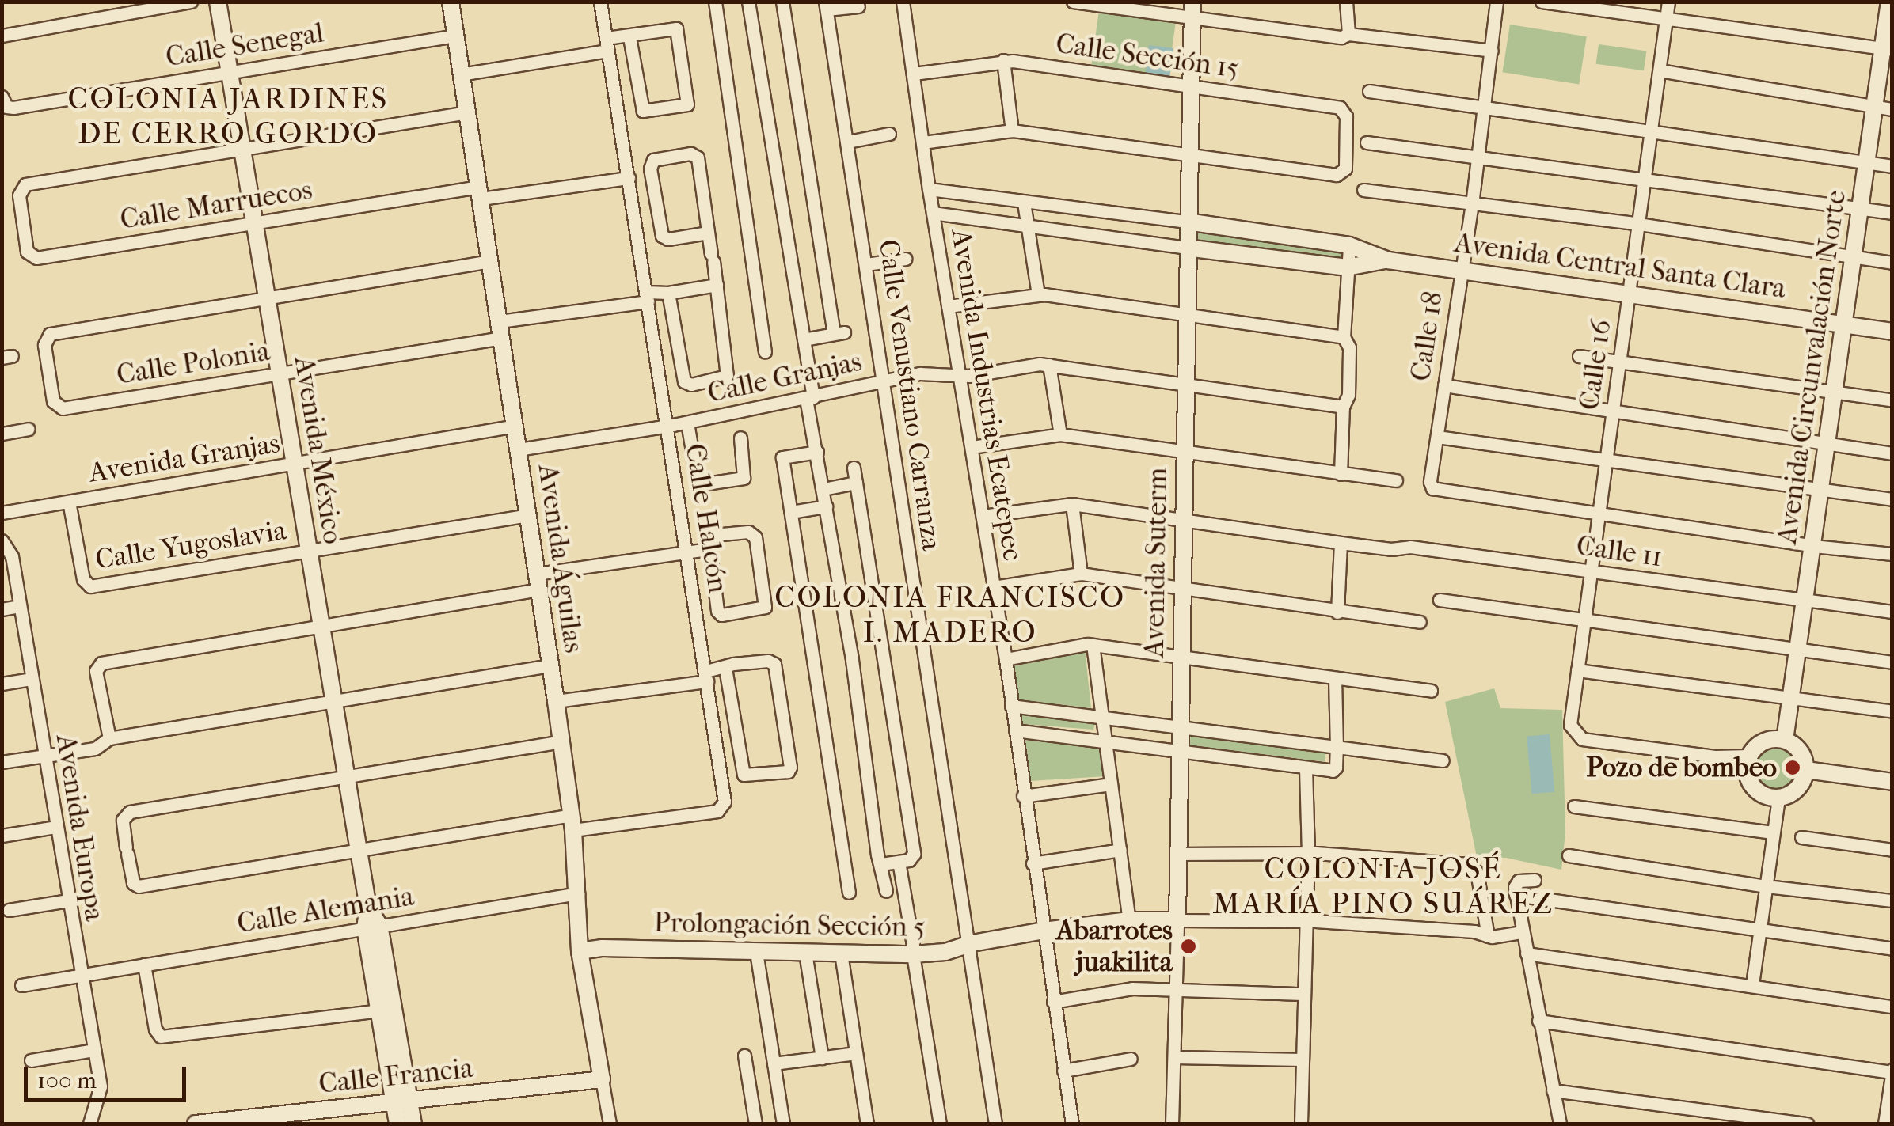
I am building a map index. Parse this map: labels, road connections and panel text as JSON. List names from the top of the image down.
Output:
{
  "streets": {
    "street": [
      "Calle Senegal",
      "Calle Sección 15",
      "Calle Marruecos",
      "Avenida Central Santa Clara",
      "Calle 18",
      "Calle Polonia",
      "Calle 16",
      "Avenida Circunvalación Norte",
      "Calle Granjas",
      "Calle Venustiano Carranza",
      "Avenida Industrias Ecatepec",
      "Avenida México",
      "Avenida Granjas",
      "Calle Halcón",
      "Calle Yugoslavia",
      "Calle 11",
      "Avenida Águilas",
      "Avenida Suterm",
      "Avenida Europa",
      "Calle Alemania",
      "Prolongación Sección 5",
      "Calle Francia"
    ]
  },
  "crossings": [
    ["Calle Senegal", "Avenida México"],
    ["Calle Senegal", "Avenida Águilas"],
    ["Calle Sección 15", "Avenida Industrias Ecatepec"],
    ["Calle Sección 15", "Avenida Suterm"],
    ["Calle Marruecos", "Avenida México"],
    ["Calle Marruecos", "Calle Halcón"],
    ["Calle Marruecos", "Avenida Águilas"],
    ["Avenida Central Santa Clara", "Calle 18"],
    ["Avenida Central Santa Clara", "Calle 16"],
    ["Avenida Central Santa Clara", "Avenida Circunvalación Norte"],
    ["Avenida Central Santa Clara", "Avenida Industrias Ecatepec"],
    ["Avenida Central Santa Clara", "Avenida Suterm"],
    ["Calle 18", "Calle 16"],
    ["Calle Polonia", "Avenida México"],
    ["Calle Polonia", "Calle Halcón"],
    ["Calle Polonia", "Avenida Águilas"],
    ["Calle 16", "Avenida Circunvalación Norte"],
    ["Calle 16", "Calle 11"],
    ["Avenida Circunvalación Norte", "Calle 11"],
    ["Calle Granjas", "Calle Venustiano Carranza"],
    ["Calle Granjas", "Avenida Industrias Ecatepec"],
    ["Calle Granjas", "Calle Halcón"],
    ["Calle Granjas", "Avenida Águilas"],
    ["Calle Granjas", "Avenida Suterm"],
    ["Calle Venustiano Carranza", "Prolongación Sección 5"],
    ["Avenida Industrias Ecatepec", "Calle 11"],
    ["Avenida Industrias Ecatepec", "Prolongación Sección 5"],
    ["Avenida México", "Avenida Granjas"],
    ["Avenida México", "Calle Yugoslavia"],
    ["Avenida México", "Calle Alemania"],
    ["Avenida México", "Calle Francia"],
    ["Avenida Granjas", "Calle Yugoslavia"],
    ["Avenida Granjas", "Avenida Águilas"],
    ["Calle Halcón", "Avenida Águilas"],
    ["Calle Yugoslavia", "Avenida Águilas"],
    ["Calle 11", "Avenida Suterm"],
    ["Avenida Águilas", "Calle Alemania"],
    ["Avenida Águilas", "Prolongación Sección 5"],
    ["Avenida Águilas", "Calle Francia"],
    ["Avenida Suterm", "Prolongación Sección 5"],
    ["Avenida Europa", "Calle Alemania"]
  ],
  "districts": ["COLONIA JARDINES DE CERRO GORDO", "COLONIA FRANCISCO I. MADERO", "COLONIA JOSÉ MARÍA PINO SUÁREZ"],
  "places": ["Pozo de bombeo", "Abarrotes juakilita"],
  "scale_bar": "100 m"
}
